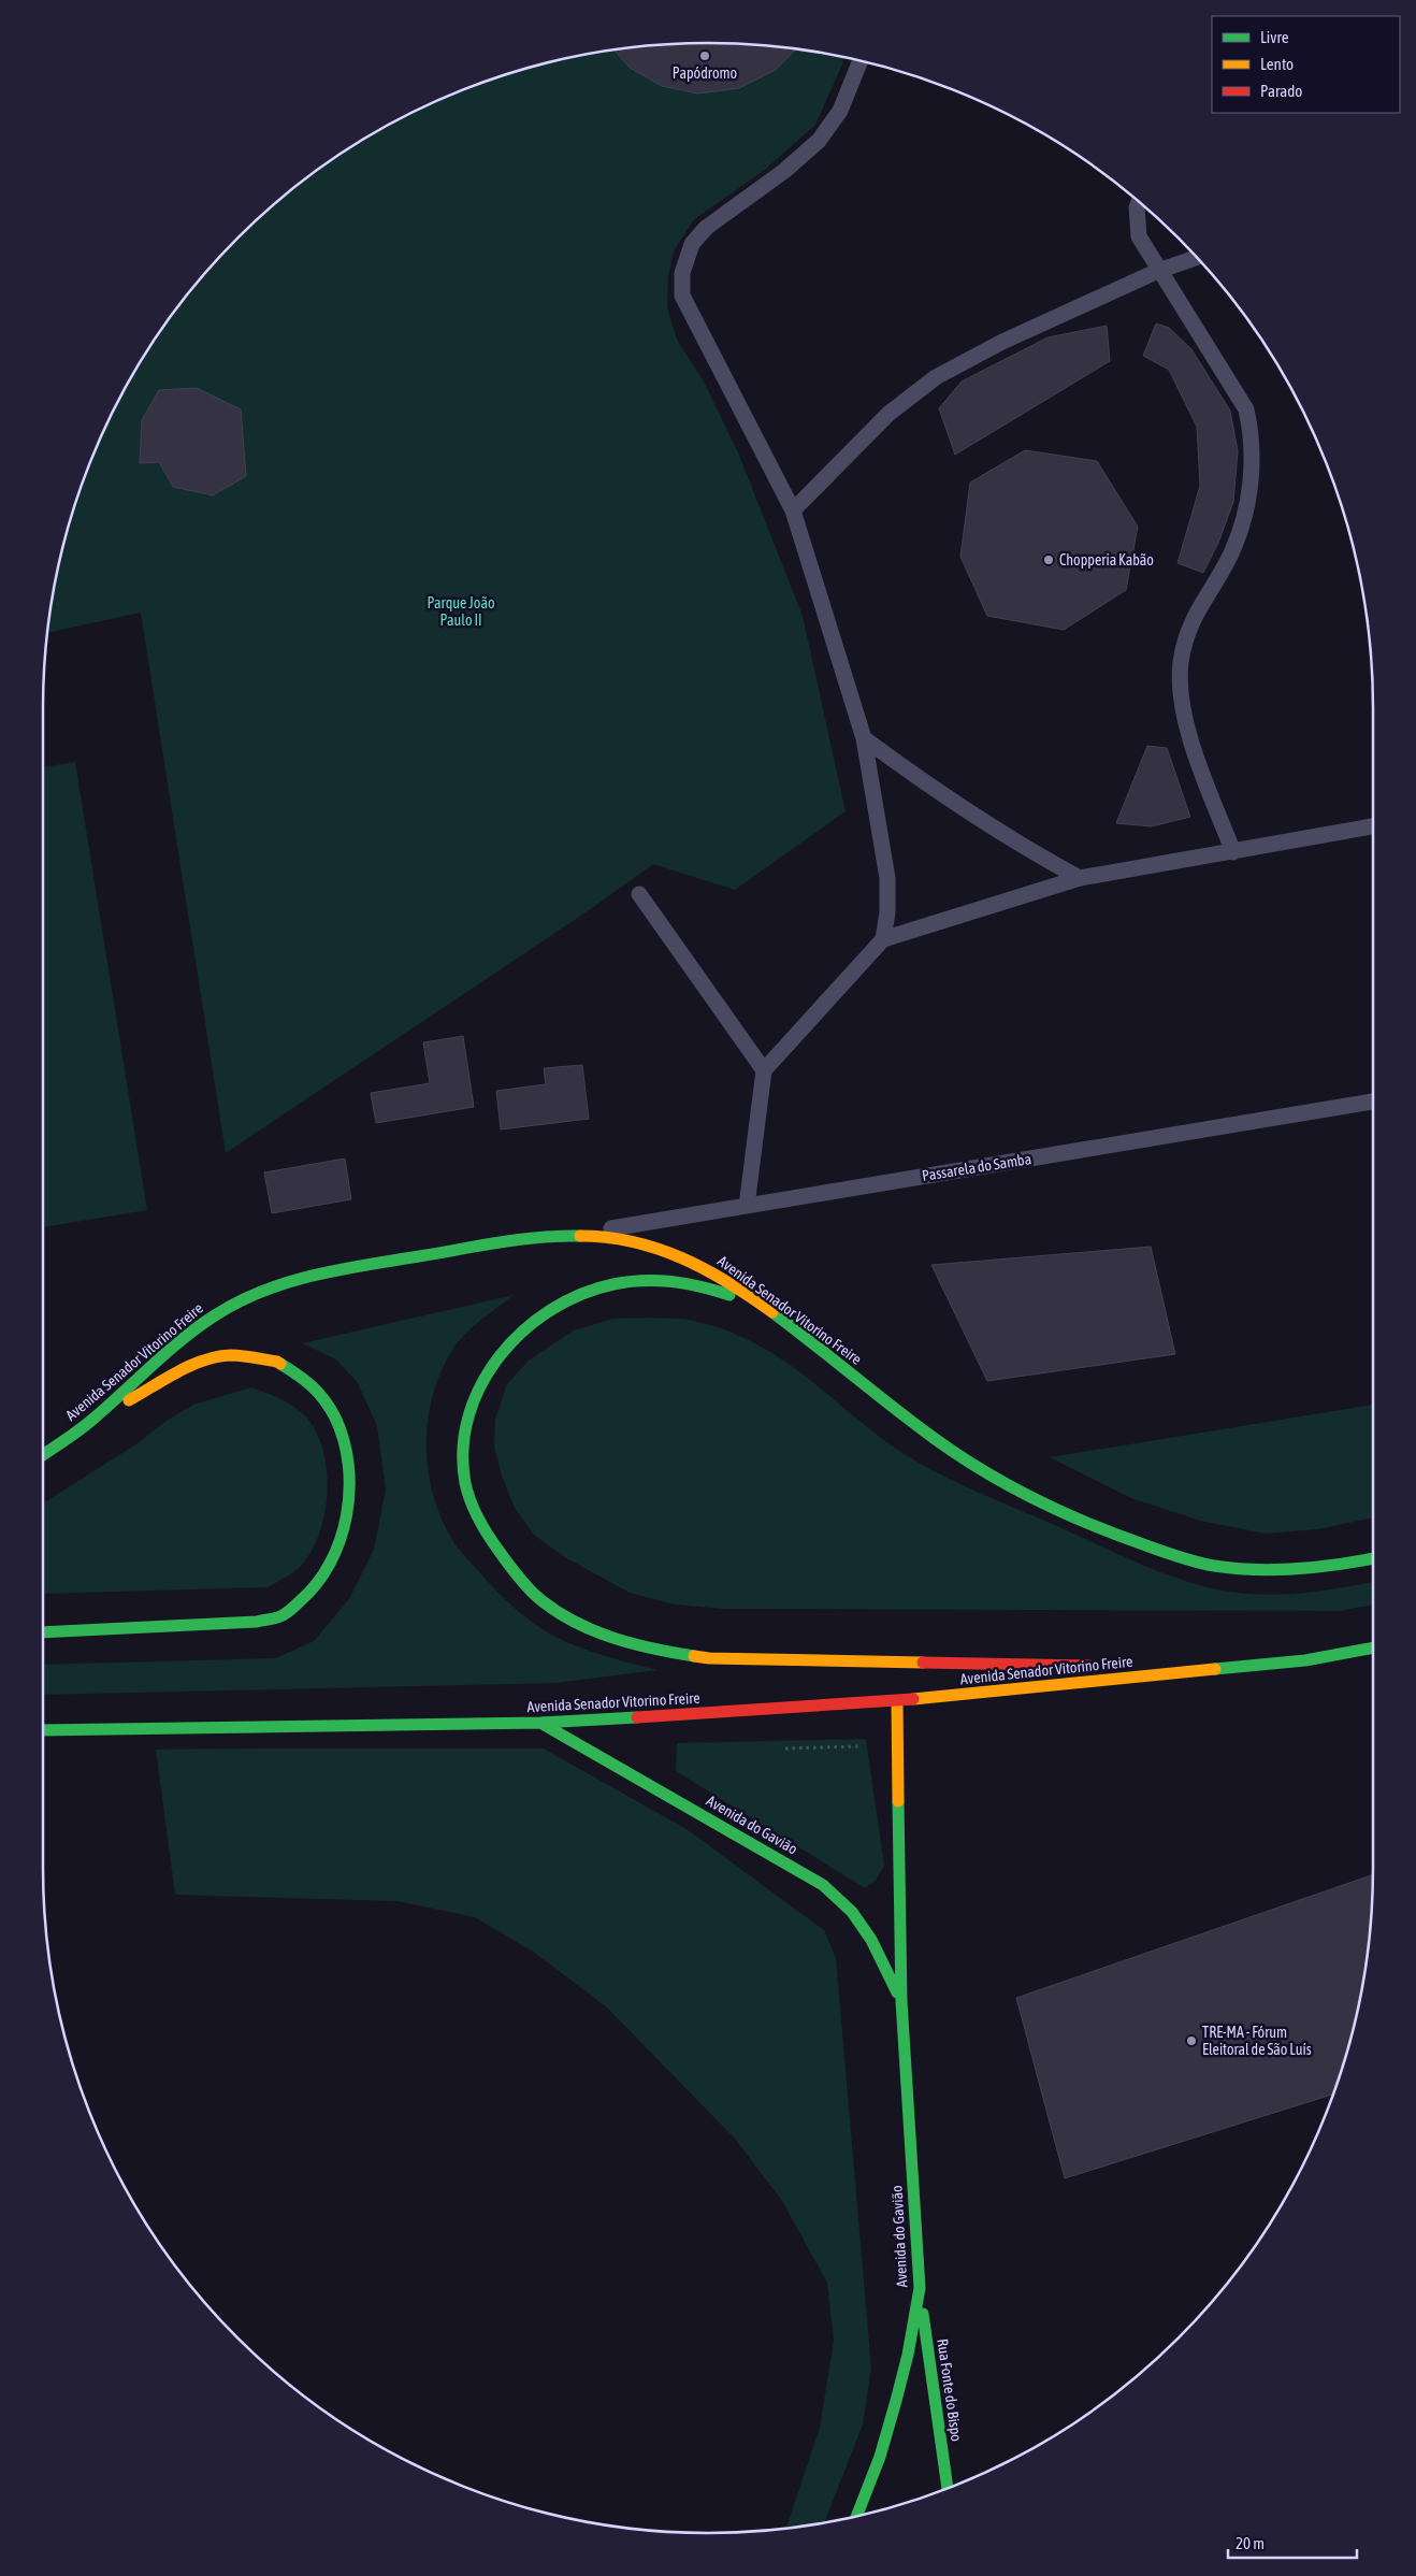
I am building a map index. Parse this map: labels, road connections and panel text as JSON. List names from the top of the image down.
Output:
{
  "streets": {
    "main road": ["Avenida Senador Vitorino Freire", "Avenida do Gavião", "Rua Fonte do Bispo"],
    "lane": ["Passarela do Samba"]
  },
  "crossings": [
    ["Passarela do Samba", "Avenida Senador Vitorino Freire"],
    ["Avenida Senador Vitorino Freire", "Avenida do Gavião"],
    ["Avenida do Gavião", "Rua Fonte do Bispo"]
  ],
  "parks": ["Parque João Paulo II"],
  "places": ["Papódromo", "Chopperia Kabão", "TRE-MA - Fórum Eleitoral de São Luís"],
  "legend": ["Livre", "Lento", "Parado"],
  "scale_bar": "20 m"
}
